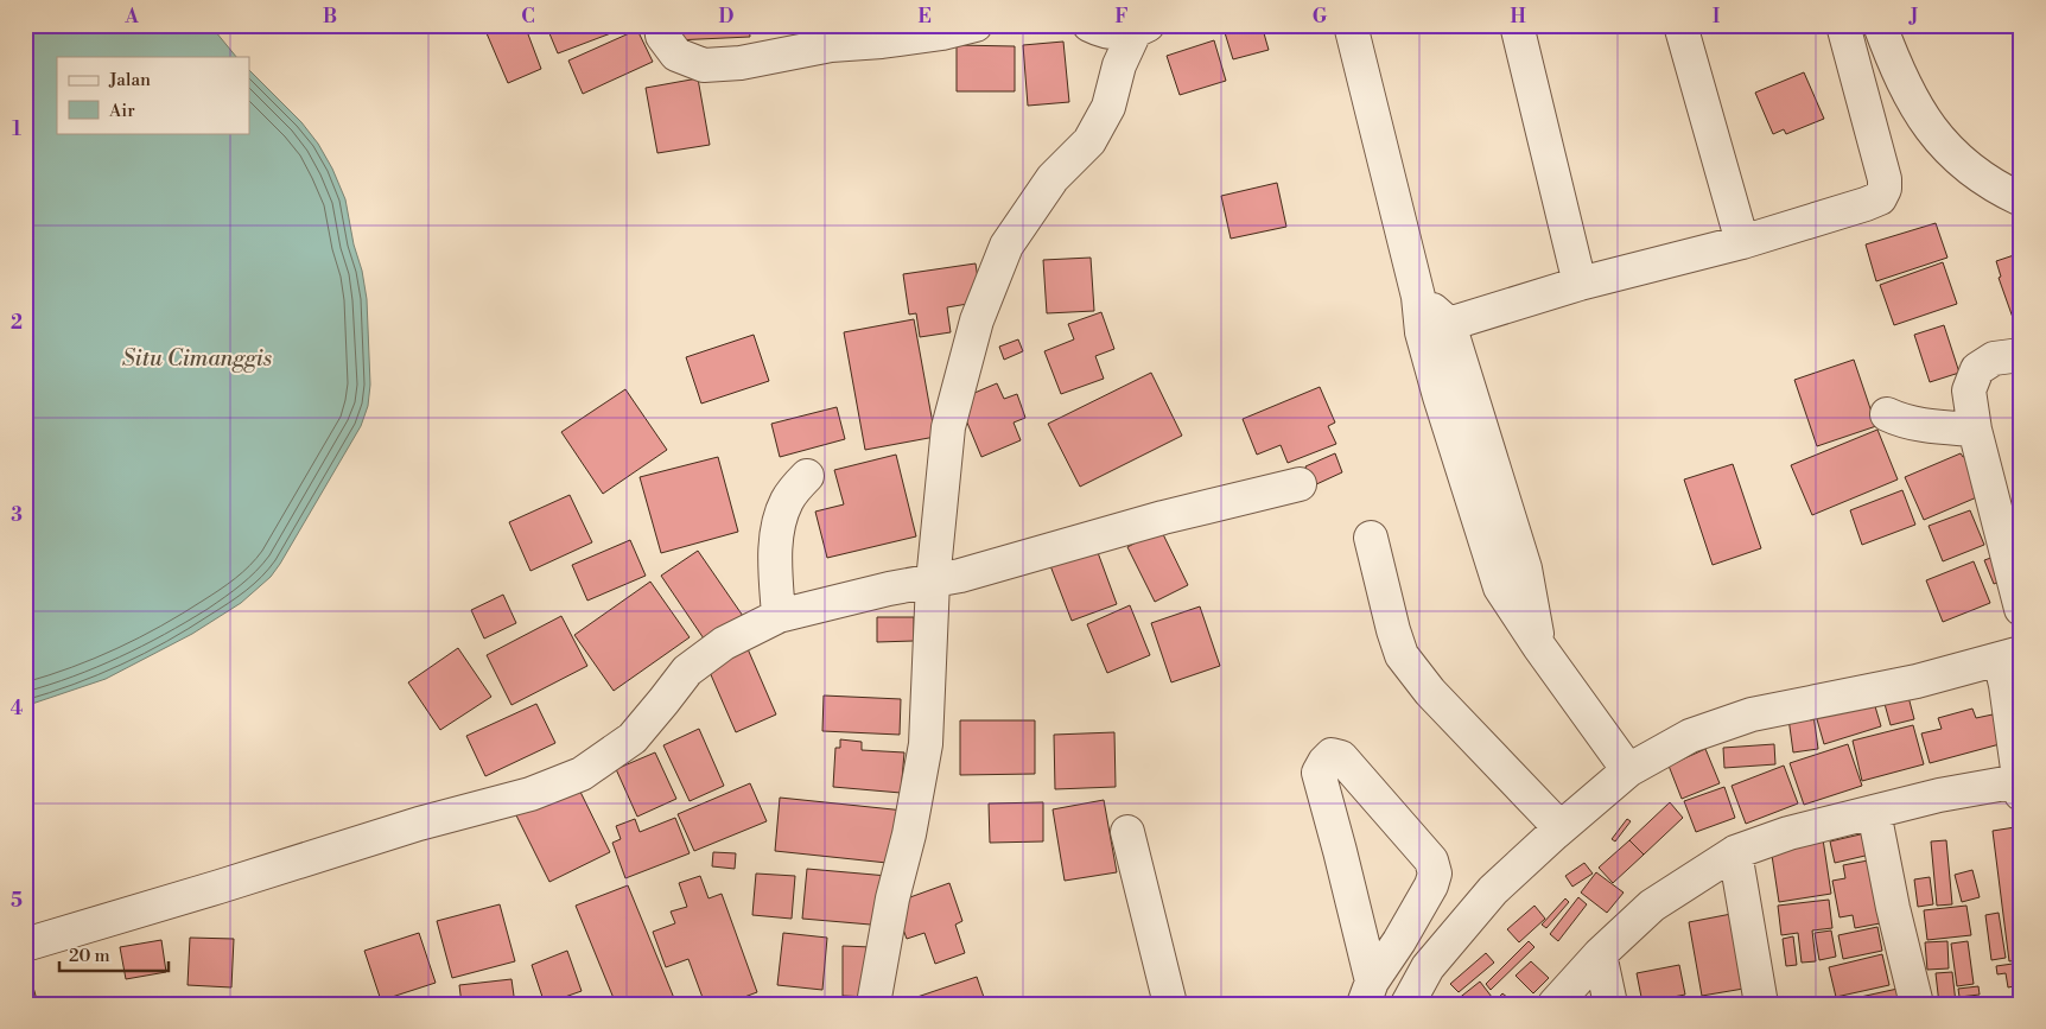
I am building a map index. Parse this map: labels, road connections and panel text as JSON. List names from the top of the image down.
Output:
{
  "water": ["Situ Cimanggis"],
  "legend": ["Jalan", "Air"],
  "scale_bar": "20 m",
  "grid": {
    "columns": [
      "A",
      "B",
      "C",
      "D",
      "E",
      "F",
      "G",
      "H",
      "I",
      "J"
    ],
    "rows": [
      "1",
      "2",
      "3",
      "4",
      "5"
    ]
  }
}
